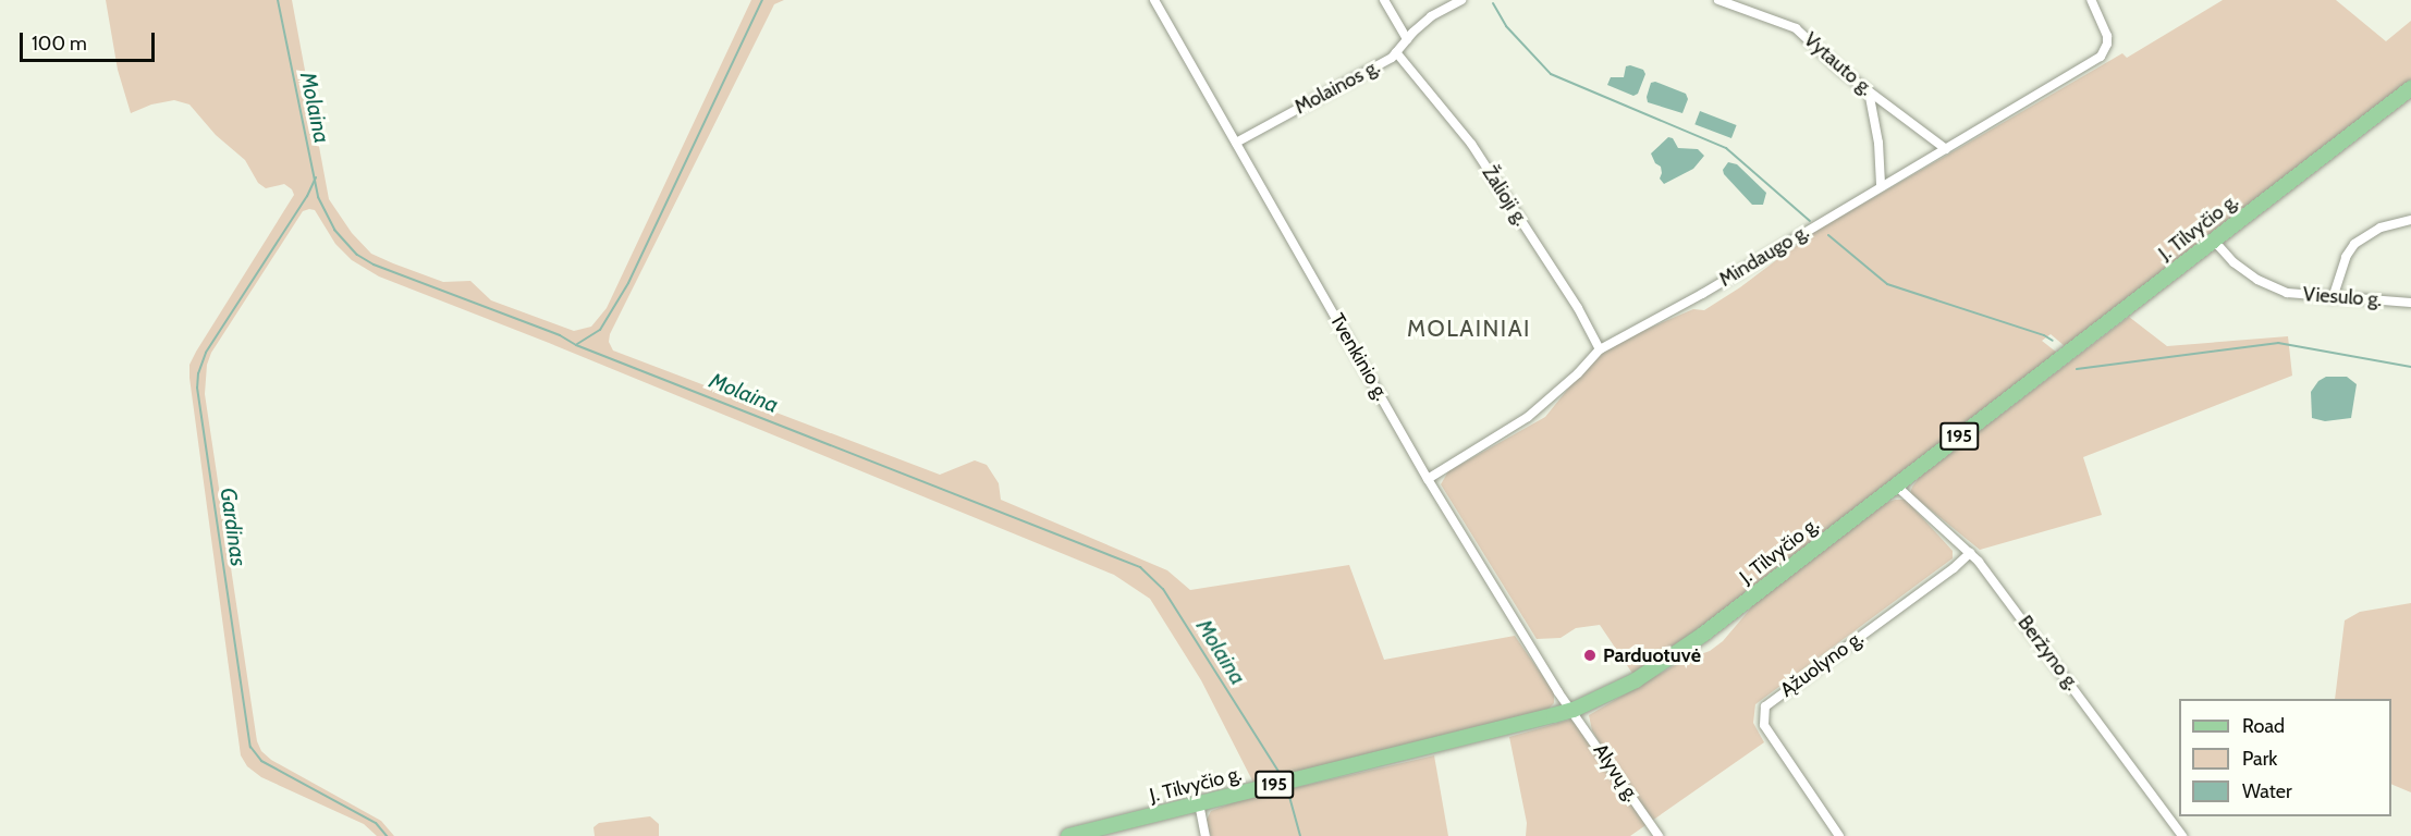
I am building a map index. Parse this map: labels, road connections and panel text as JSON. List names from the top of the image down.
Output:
{
  "streets": {
    "main road": ["J. Tilvyčio g.", "195"],
    "street": [
      "Vytauto g.",
      "Molainos g.",
      "Žalioji g.",
      "Mindaugo g.",
      "Viesulo g.",
      "Tvenkinio g.",
      "Beržyno g.",
      "Ąžuolyno g.",
      "Alyvų g."
    ]
  },
  "crossings": [
    ["Vytauto g.", "Mindaugo g."],
    ["Molainos g.", "Žalioji g."],
    ["Molainos g.", "Tvenkinio g."],
    ["Žalioji g.", "Mindaugo g."],
    ["J. Tilvyčio g.", "Viesulo g."],
    ["J. Tilvyčio g.", "Tvenkinio g."],
    ["J. Tilvyčio g.", "Beržyno g."],
    ["J. Tilvyčio g.", "Alyvų g."],
    ["Mindaugo g.", "Tvenkinio g."],
    ["Tvenkinio g.", "Alyvų g."],
    ["Beržyno g.", "Ąžuolyno g."]
  ],
  "districts": ["MOLAINIAI"],
  "water": ["Molaina", "Gardinas"],
  "places": ["Parduotuvė"],
  "legend": ["Road", "Park", "Water"],
  "scale_bar": "100 m"
}
